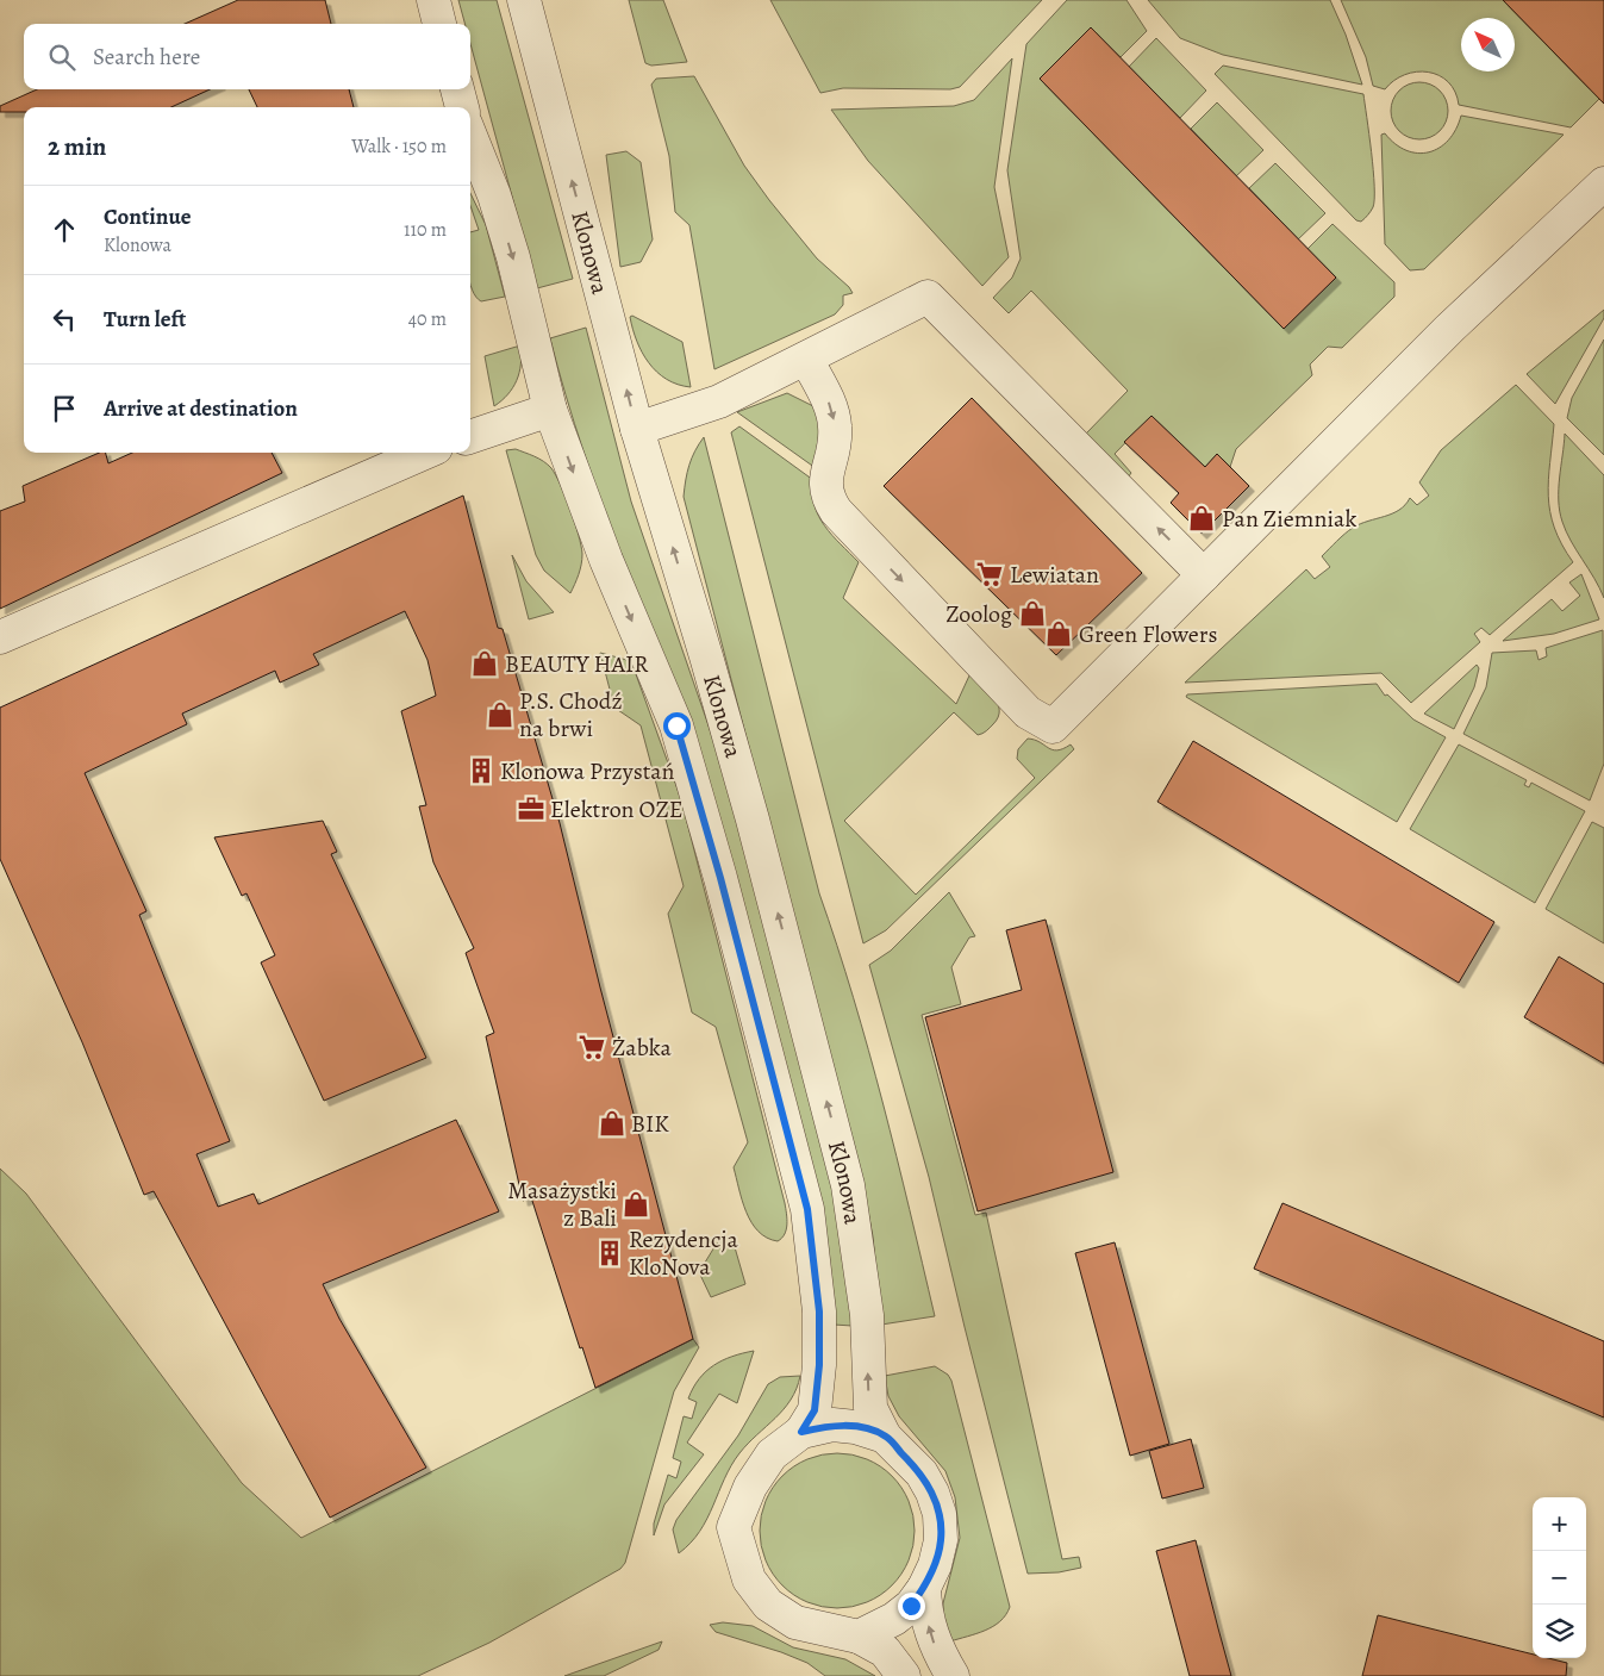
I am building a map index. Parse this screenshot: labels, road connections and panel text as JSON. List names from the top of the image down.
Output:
{
  "streets": {
    "street": ["Klonowa"]
  },
  "places": {
    "shop": [
      "Pan Ziemniak",
      "Zoolog",
      "Green Flowers",
      "BEAUTY HAIR",
      "P.S. Chodź na brwi",
      "BIK",
      "Masażystki z Bali"
    ],
    "supermarket": ["Lewiatan", "Żabka"],
    "building": ["Klonowa Przystań", "Rezydencja KloNova"],
    "office": ["Elektron OZE"]
  },
  "north": "top left",
  "page": {
    "search": "Search here",
    "heading": ["2 min", "Walk · 150 m"],
    "list": [
      ["Continue", "Klonowa", "110 m"],
      ["Turn left", "40 m"],
      "Arrive at destination"
    ],
    "map_buttons": ["+", "−"]
  }
}
